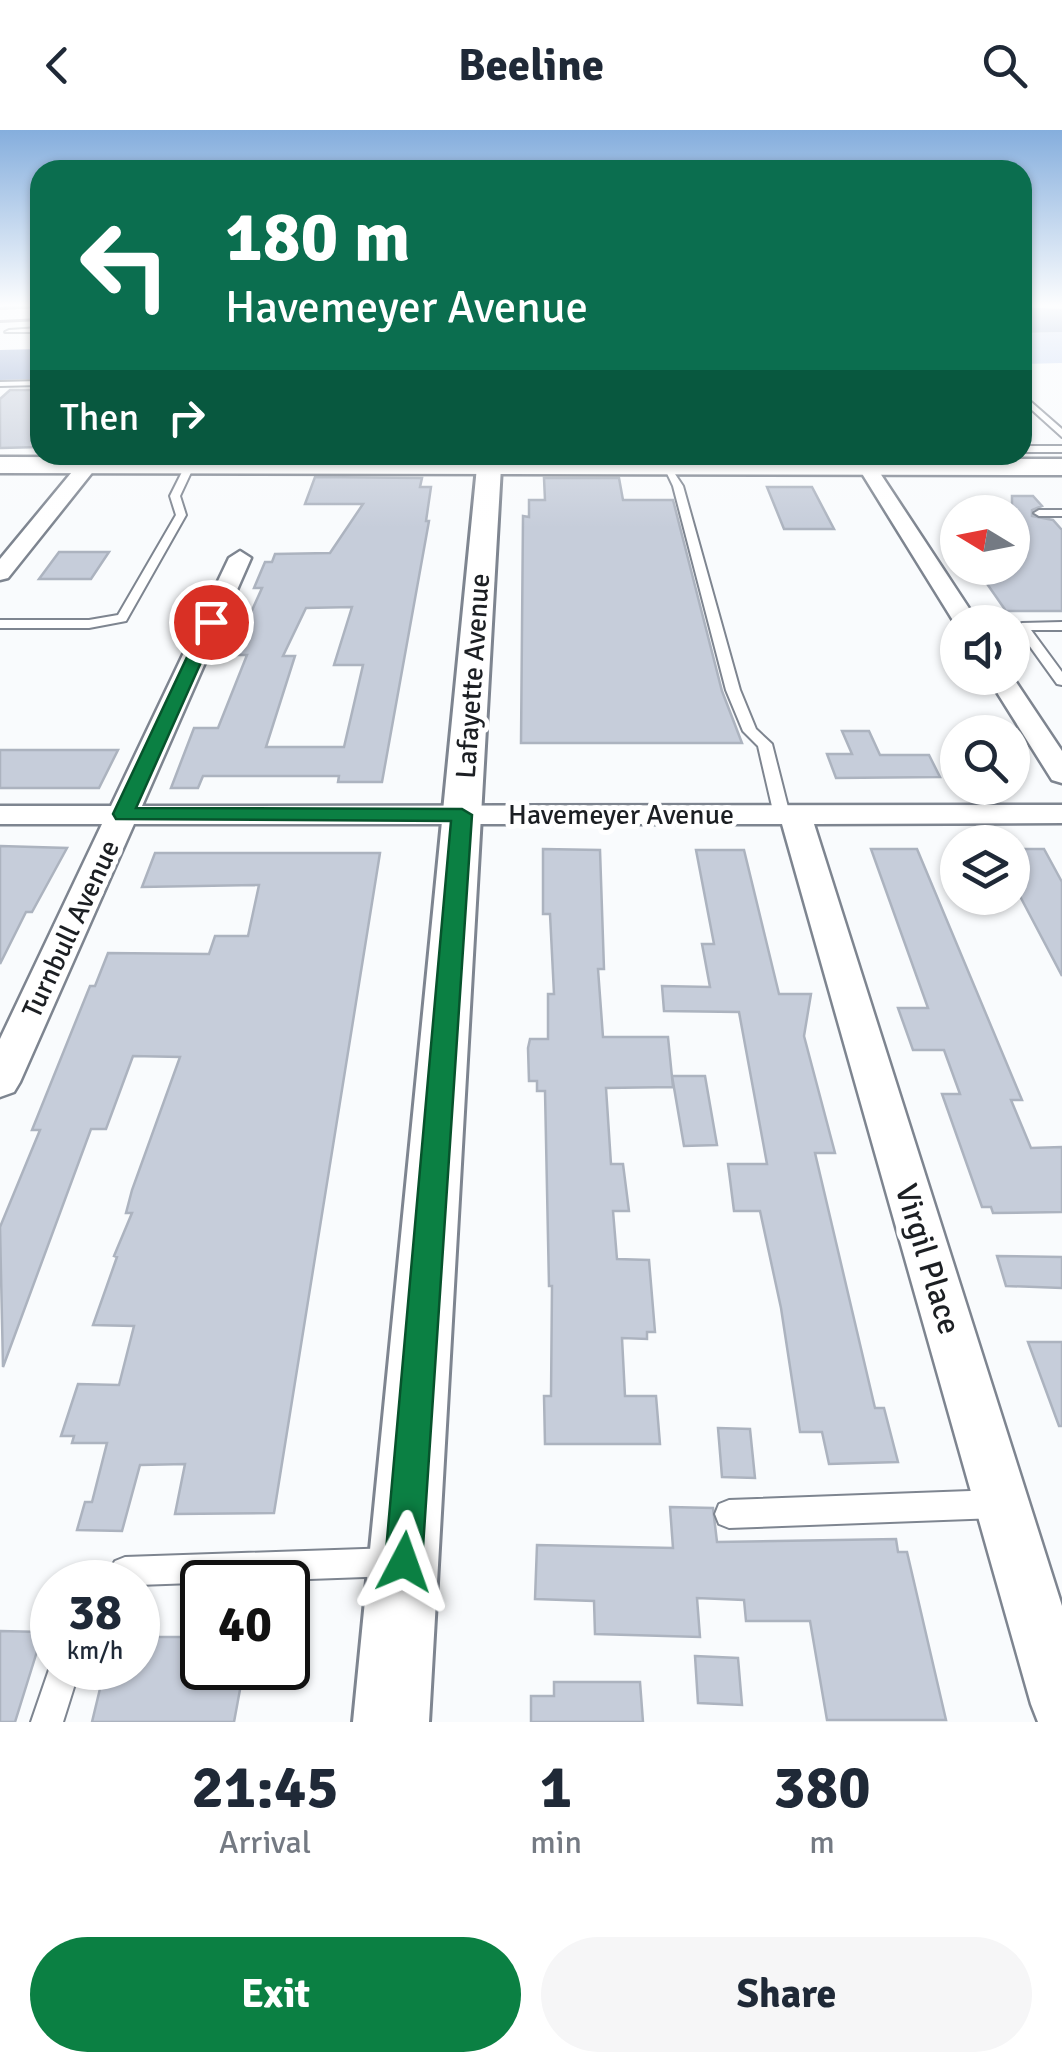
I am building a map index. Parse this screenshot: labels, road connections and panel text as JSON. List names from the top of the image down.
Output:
{
  "streets": {
    "street": [
      "Lafayette Avenue",
      "Havemeyer Avenue",
      "Turnbull Avenue",
      "Virgil Place"
    ]
  },
  "crossings": [
    ["Lafayette Avenue", "Havemeyer Avenue"],
    ["Havemeyer Avenue", "Turnbull Avenue"],
    ["Havemeyer Avenue", "Virgil Place"]
  ],
  "north": "left",
  "page": {
    "header": "Beeline",
    "turn": ["180 m", "Havemeyer Avenue"],
    "then": "Then",
    "speed": "38 km/h",
    "limit": "40",
    "eta": [
      "21:45",
      "Arrival",
      "1",
      "min",
      "380",
      "m"
    ],
    "buttons": ["Exit", "Share"]
  }
}
